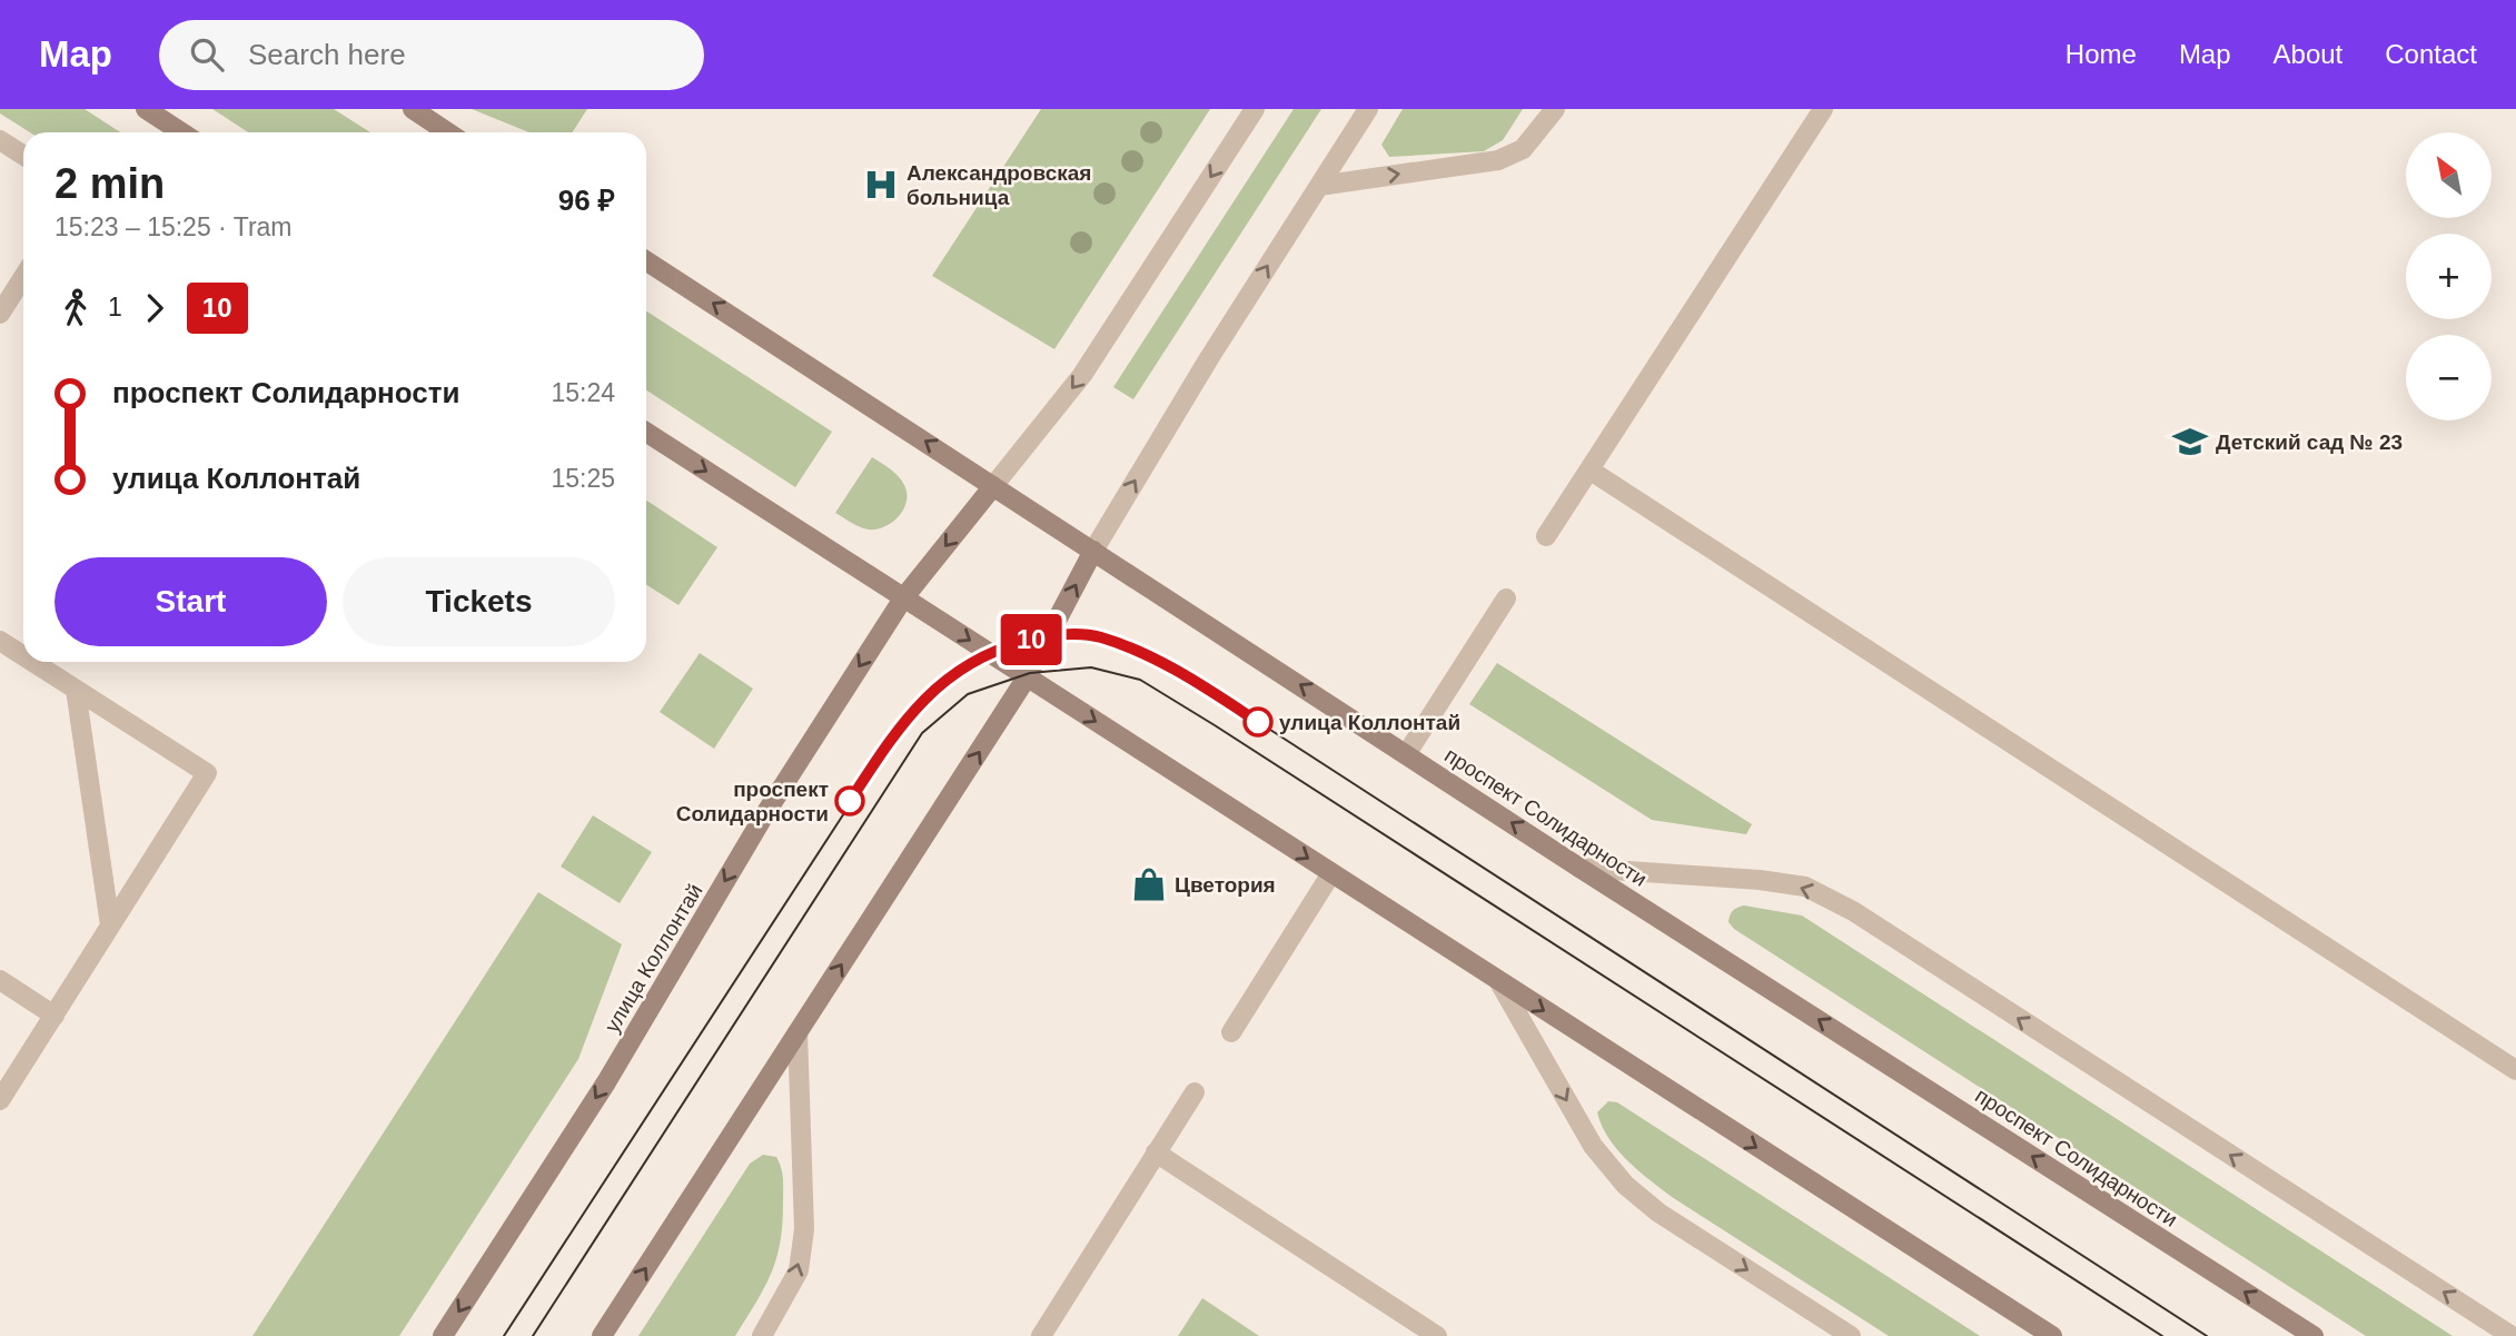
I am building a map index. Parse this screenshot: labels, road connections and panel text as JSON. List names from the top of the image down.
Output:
{
  "streets": {
    "main road": ["проспект Солидарности", "улица Коллонтай"]
  },
  "crossings": [
    ["проспект Солидарности", "улица Коллонтай"]
  ],
  "places": {
    "hospital": ["Александровская больница"],
    "school or university": ["Детский сад № 23"],
    "other": ["улица Коллонтай", "проспект Солидарности"],
    "shop": ["Цветория"]
  },
  "lines": ["tram line 10"],
  "north": "top left",
  "page": {
    "header": "Map",
    "search": "Search here",
    "nav": [
      "Home",
      "Map",
      "About",
      "Contact"
    ],
    "on_map": "10",
    "map_buttons": ["+", "−"],
    "heading": ["2 min", "15:23 – 15:25 · Tram", "96 ₽"],
    "legs": ["1", "10"],
    "list": [
      {
        "name": "проспект Солидарности",
        "value": "15:24"
      },
      {
        "name": "улица Коллонтай",
        "value": "15:25"
      }
    ],
    "buttons": ["Start", "Tickets"]
  }
}
